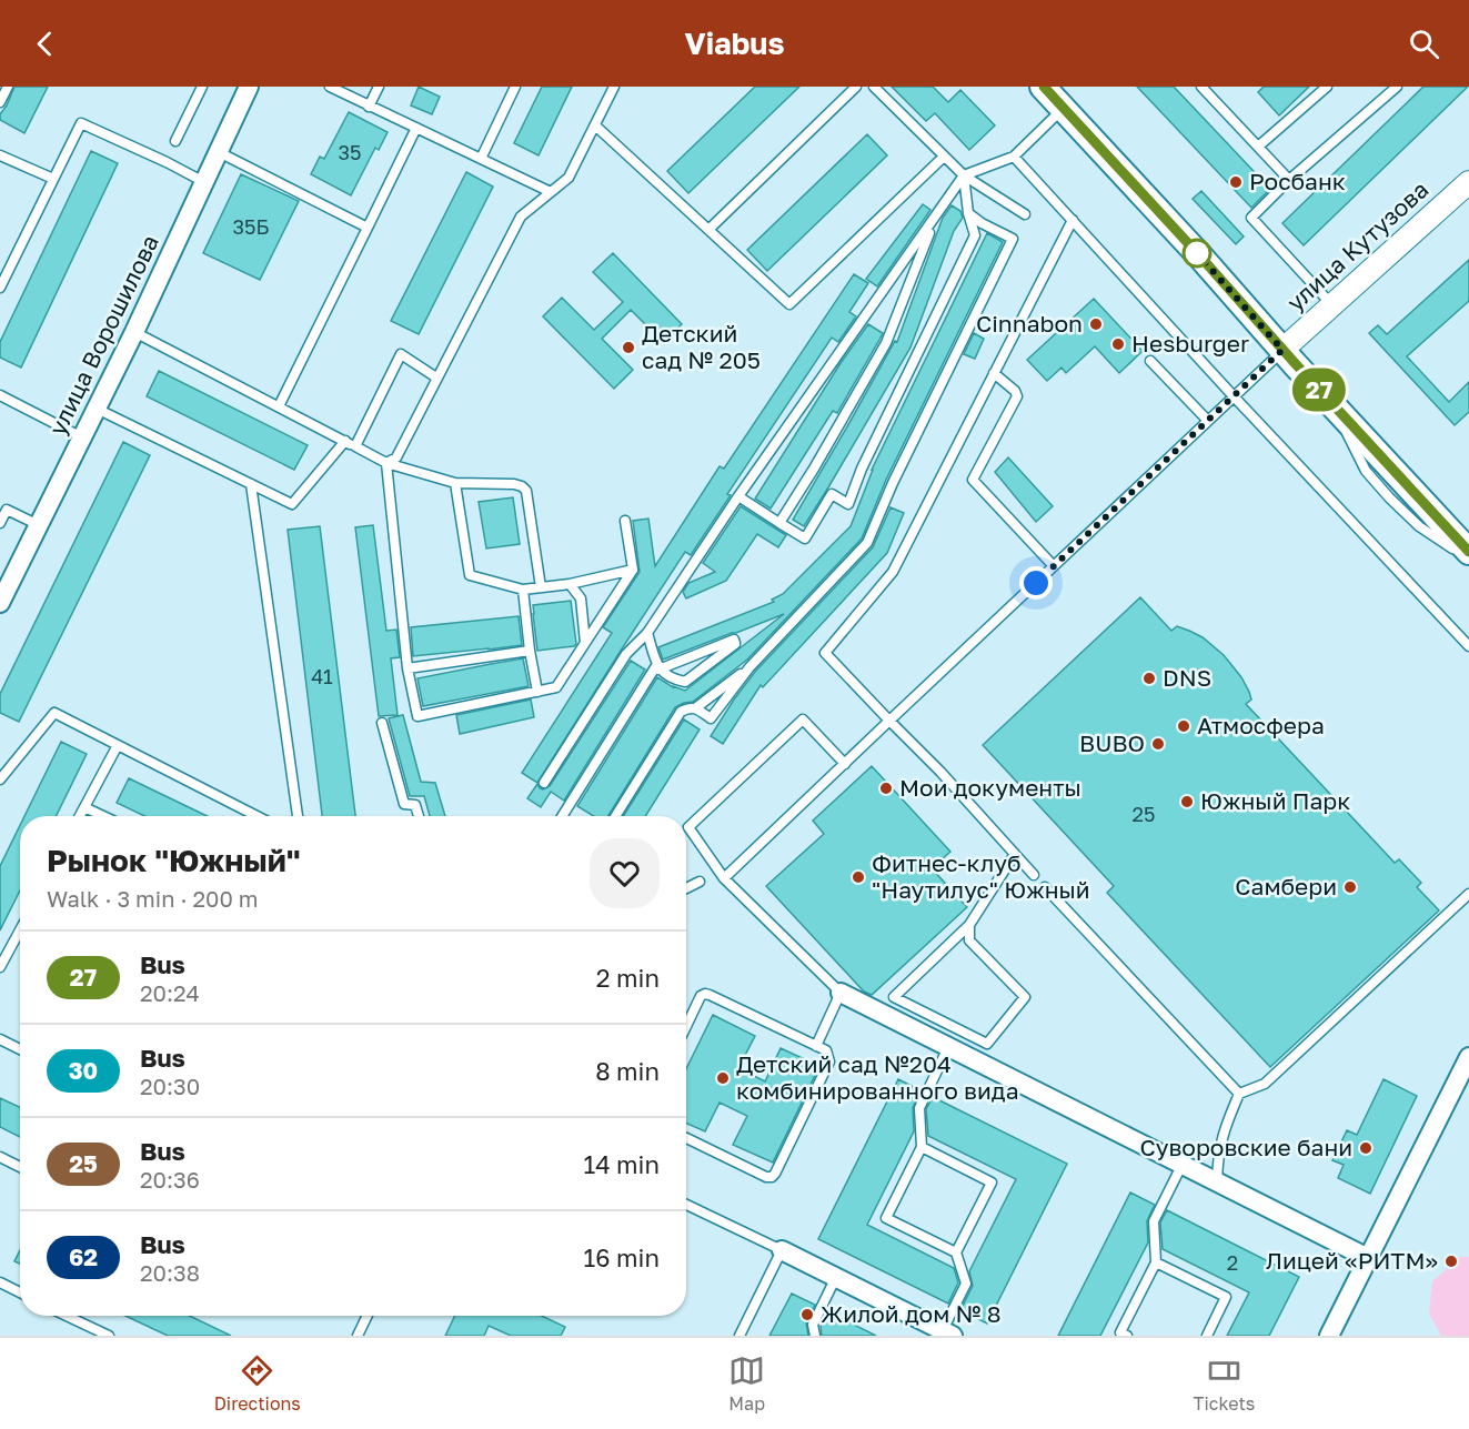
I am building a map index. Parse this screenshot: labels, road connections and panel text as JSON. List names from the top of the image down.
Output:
{
  "streets": {
    "street": ["улица Кутузова", "улица Ворошилова"]
  },
  "places": [
    "Росбанк",
    "Cinnabon",
    "Hesburger",
    "Детский сад № 205",
    "DNS",
    "Атмосфера",
    "BUBO",
    "Мои документы",
    "Южный Парк",
    "Фитнес-клуб \"Наутилус\" Южный",
    "Самбери",
    "Детский сад №204 комбинированного вида",
    "Суворовские бани",
    "Лицей «РИТМ»",
    "Жилой дом № 8"
  ],
  "lines": ["bus line 27"],
  "house_numbers": [
    "35",
    "35Б",
    "41",
    "25",
    "2"
  ],
  "page": {
    "header": "Viabus",
    "on_map": "27",
    "heading": ["Рынок \"Южный\"", "Walk · 3 min · 200 m"],
    "list": [
      {
        "mark": "27",
        "name": "Bus",
        "note": "20:24",
        "value": "2 min"
      },
      {
        "mark": "30",
        "name": "Bus",
        "note": "20:30",
        "value": "8 min"
      },
      {
        "mark": "25",
        "name": "Bus",
        "note": "20:36",
        "value": "14 min"
      },
      {
        "mark": "62",
        "name": "Bus",
        "note": "20:38",
        "value": "16 min"
      }
    ],
    "tabs": ["Directions", "Map", "Tickets"]
  }
}
